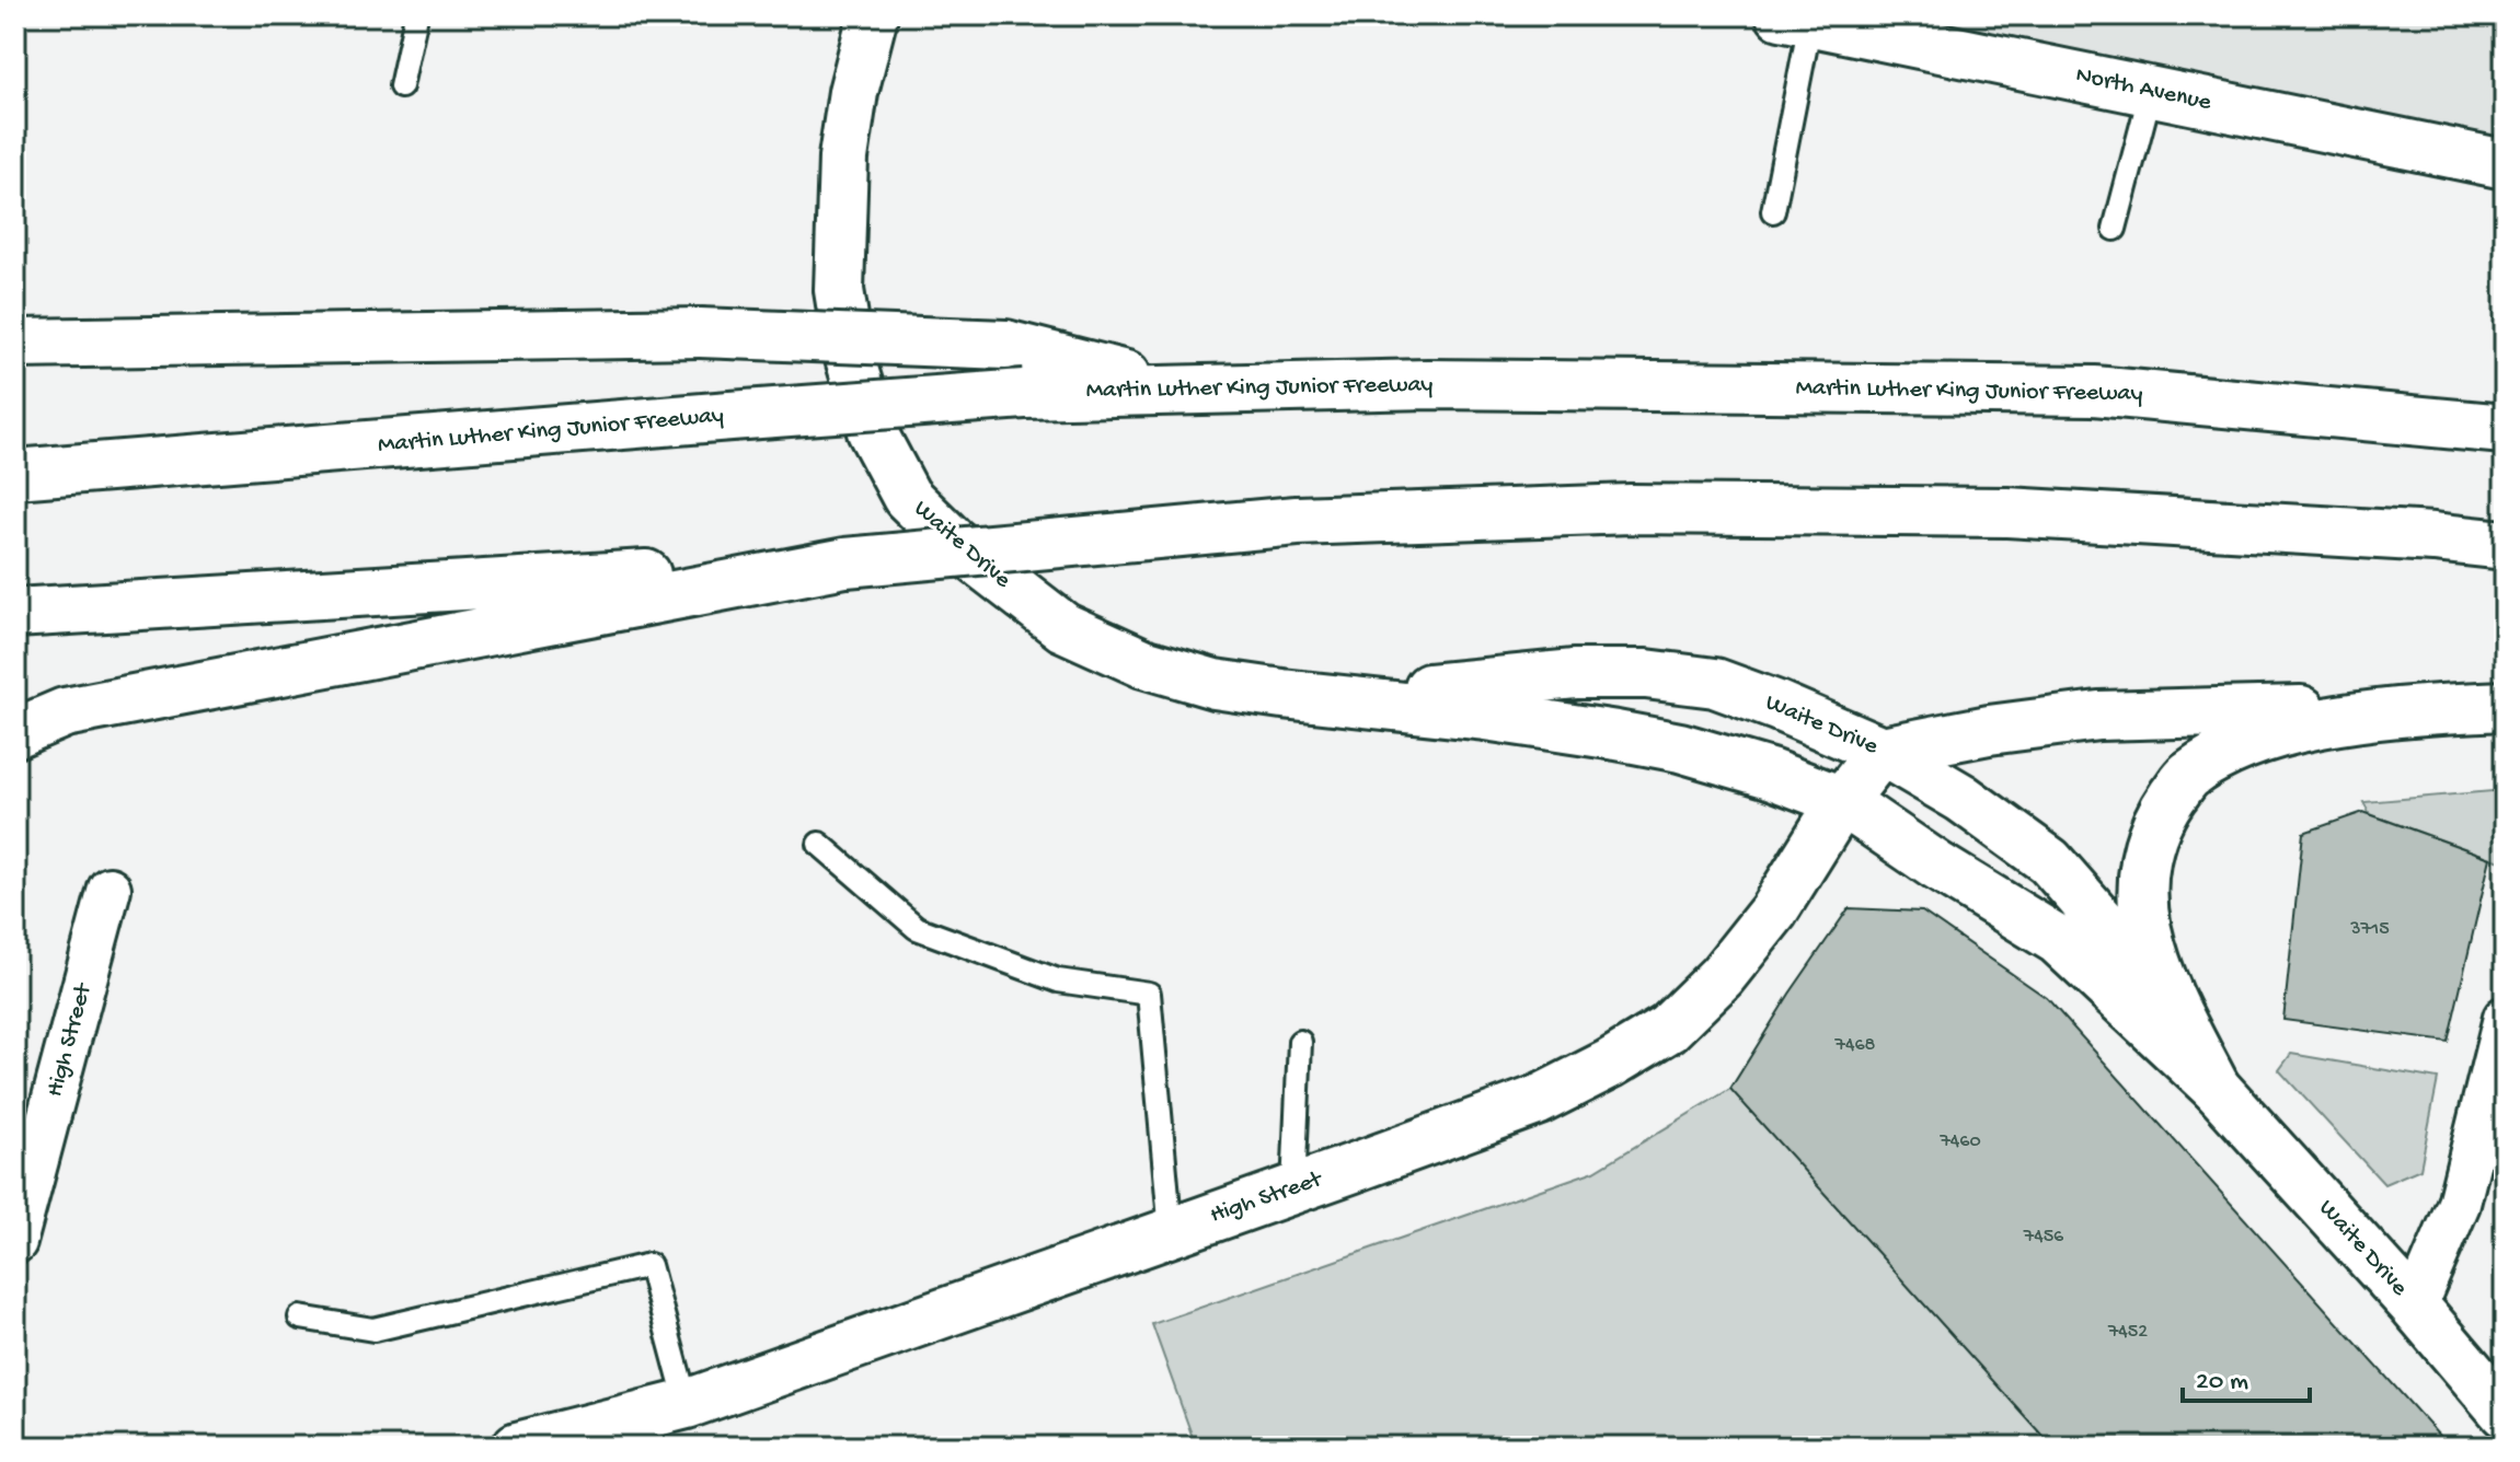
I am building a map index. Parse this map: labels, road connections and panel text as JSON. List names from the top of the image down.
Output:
{
  "streets": {
    "main road": [
      "North Avenue",
      "Martin Luther King Junior Freeway",
      "Waite Drive",
      "High Street"
    ]
  },
  "crossings": [
    ["Waite Drive", "High Street"]
  ],
  "house_numbers": [
    "3715",
    "7468",
    "7460",
    "7456",
    "7452"
  ],
  "scale_bar": "20 m"
}
